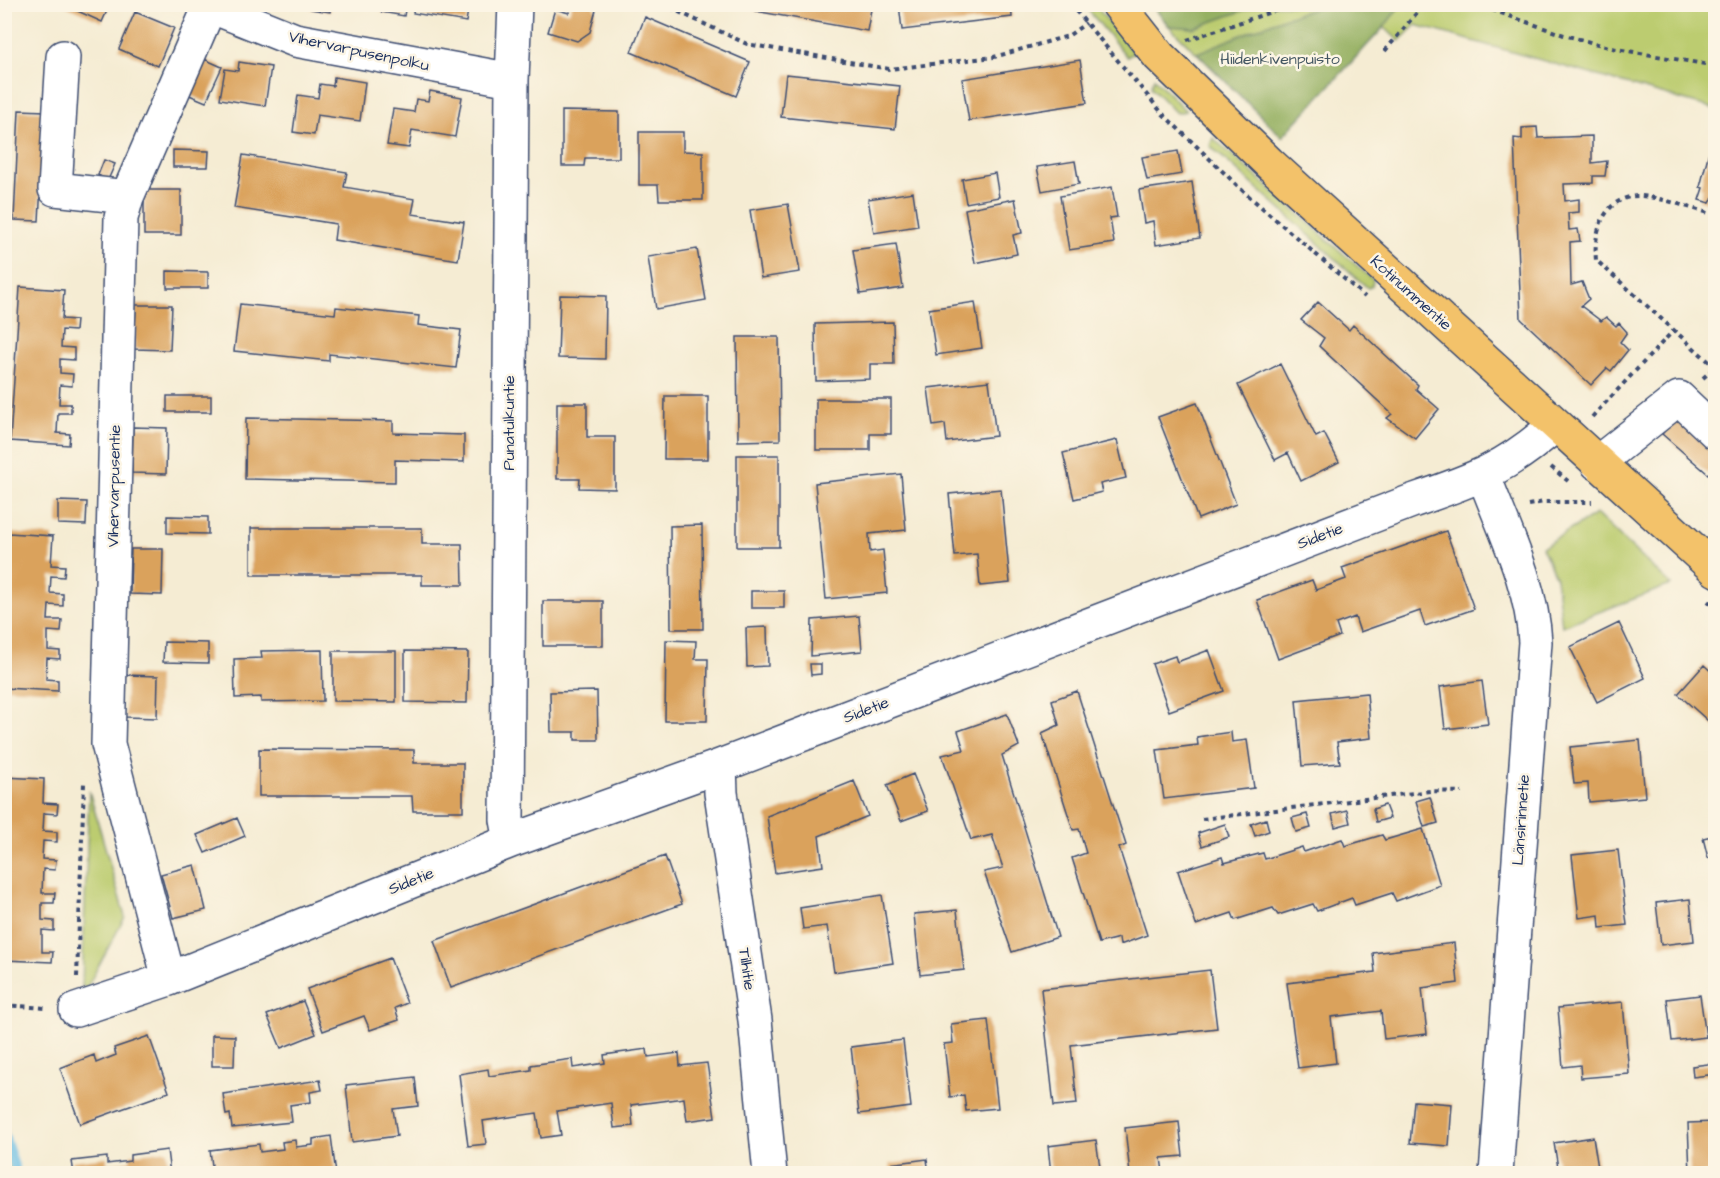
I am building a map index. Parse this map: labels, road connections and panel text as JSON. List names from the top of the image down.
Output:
{
  "streets": {
    "main road": ["Kotinummentie"],
    "street": [
      "Vihervarpusenpolku",
      "Punatulkuntie",
      "Vihervarpusentie",
      "Sidetie",
      "Länsirinnetie",
      "Tilhitie"
    ]
  },
  "crossings": [
    ["Vihervarpusenpolku", "Punatulkuntie"],
    ["Vihervarpusenpolku", "Vihervarpusentie"],
    ["Kotinummentie", "Sidetie"],
    ["Punatulkuntie", "Sidetie"],
    ["Vihervarpusentie", "Sidetie"],
    ["Sidetie", "Länsirinnetie"],
    ["Sidetie", "Tilhitie"]
  ],
  "parks": ["Hiidenkivenpuisto"]
}
